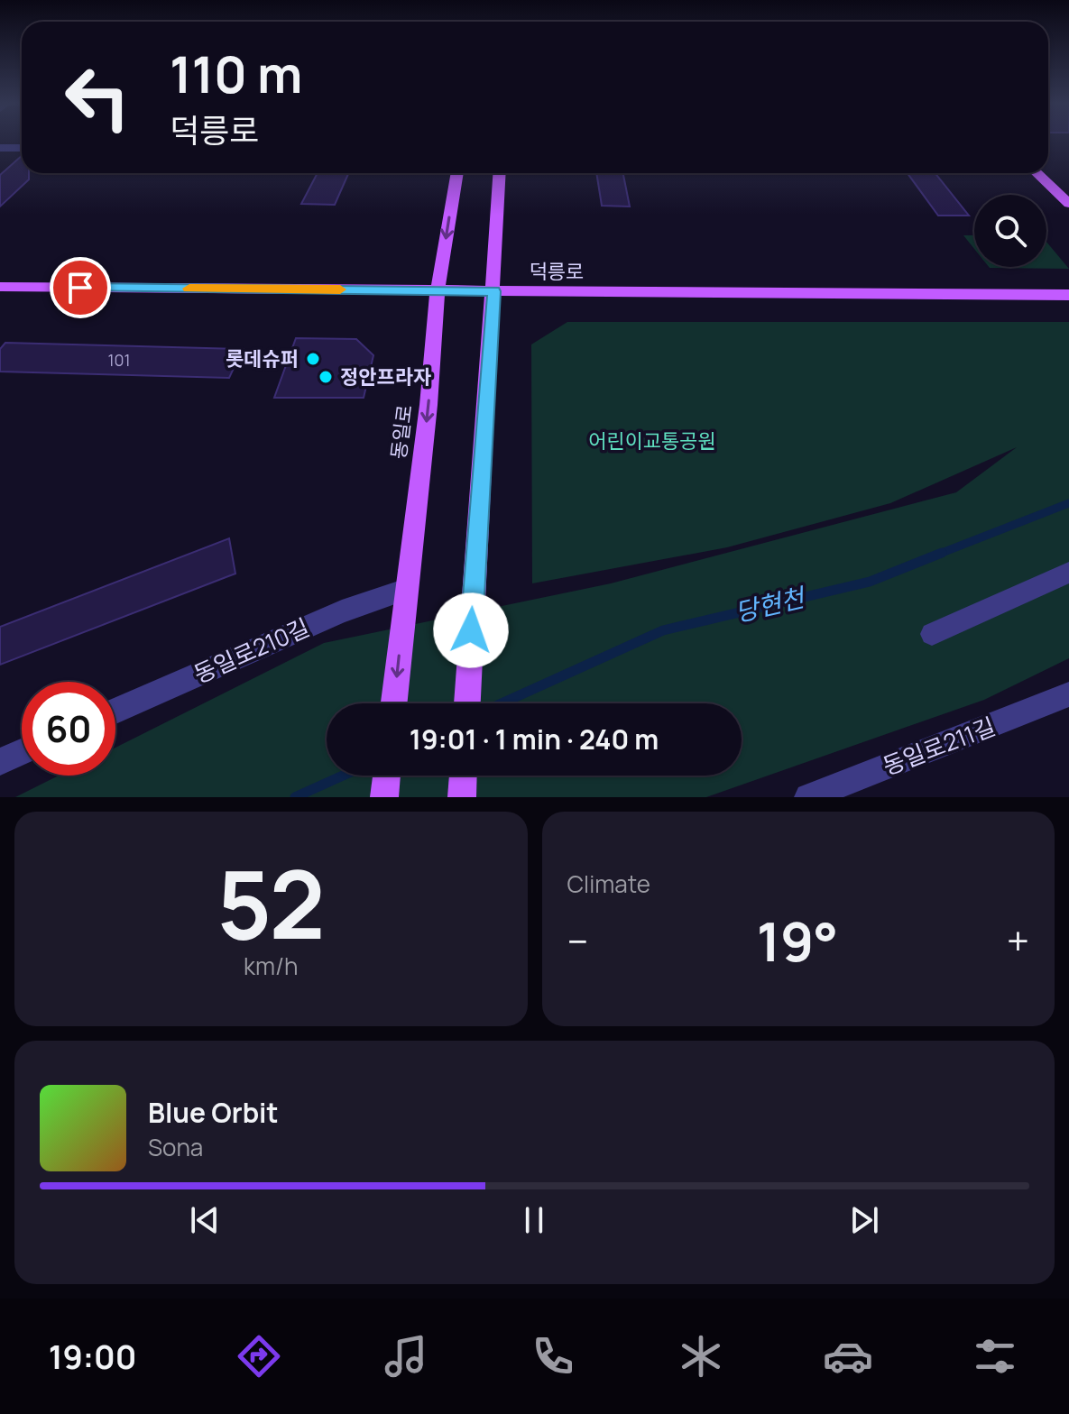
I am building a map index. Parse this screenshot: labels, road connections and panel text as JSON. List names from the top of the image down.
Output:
{
  "streets": {
    "main road": ["덕릉로", "동일로"],
    "street": ["동일로210길", "동일로211길"]
  },
  "crossings": [
    ["덕릉로", "동일로"],
    ["동일로", "동일로210길"]
  ],
  "water": ["당현천"],
  "parks": ["어린이교통공원"],
  "places": ["롯데슈퍼", "정안프라자"],
  "house_numbers": ["101"],
  "page": {
    "turn": ["110 m", "덕릉로"],
    "limit": "60",
    "trip": "19:01 · 1 min · 240 m",
    "tile": [
      ["52", "km/h"],
      "Climate"
    ],
    "heat": ["−", "19°", "+"],
    "song": ["Blue Orbit", "Sona"],
    "tabs": "19:00"
  }
}
